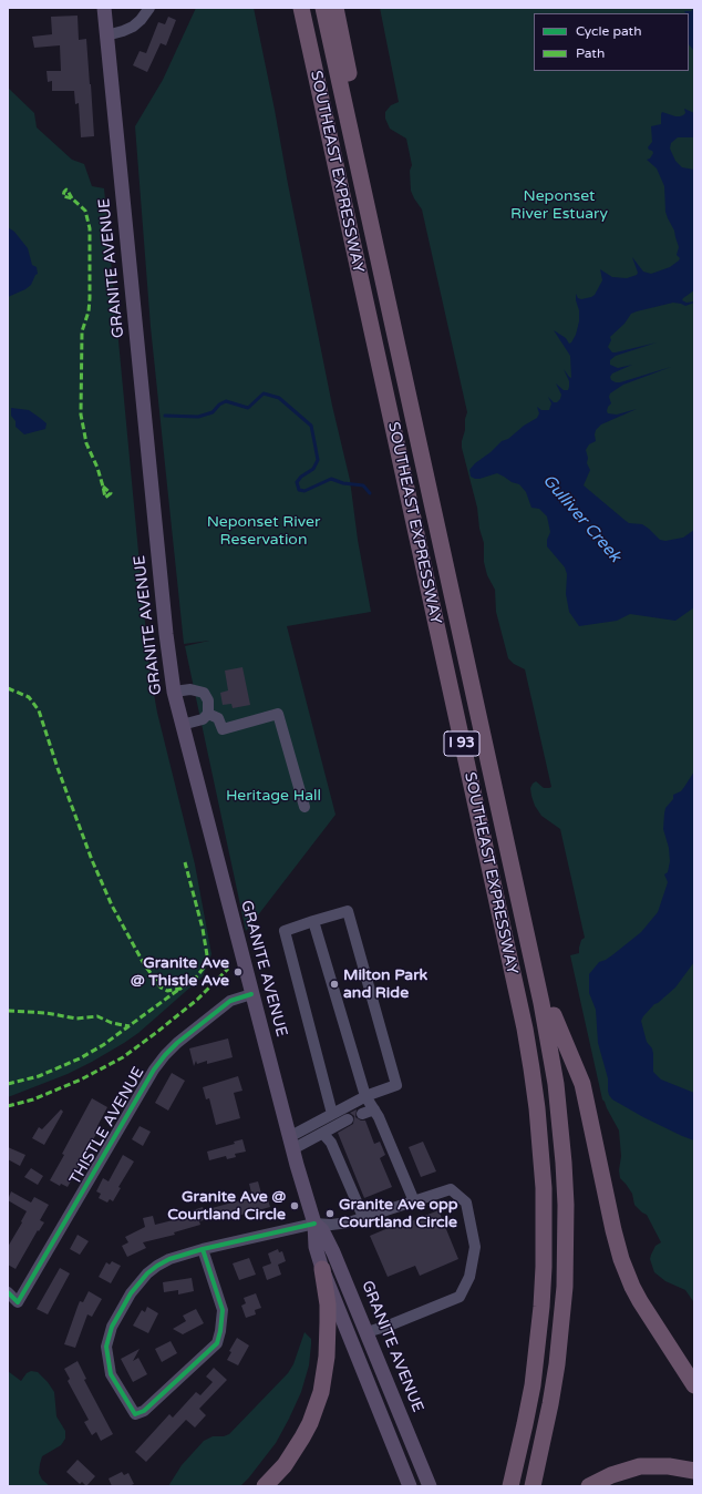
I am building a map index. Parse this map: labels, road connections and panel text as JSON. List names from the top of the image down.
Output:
{
  "streets": {
    "highway": ["SOUTHEAST EXPRESSWAY", "I 93"],
    "main road": ["GRANITE AVENUE"],
    "street": ["THISTLE AVENUE"]
  },
  "crossings": [
    ["GRANITE AVENUE", "THISTLE AVENUE"]
  ],
  "water": ["Gulliver Creek"],
  "parks": ["Neponset River Estuary", "Neponset River Reservation", "Heritage Hall"],
  "places": [
    "Granite Ave @ Thistle Ave",
    "Milton Park and Ride",
    "Granite Ave @ Courtland Circle",
    "Granite Ave opp Courtland Circle"
  ],
  "legend": ["Cycle path", "Path"]
}
